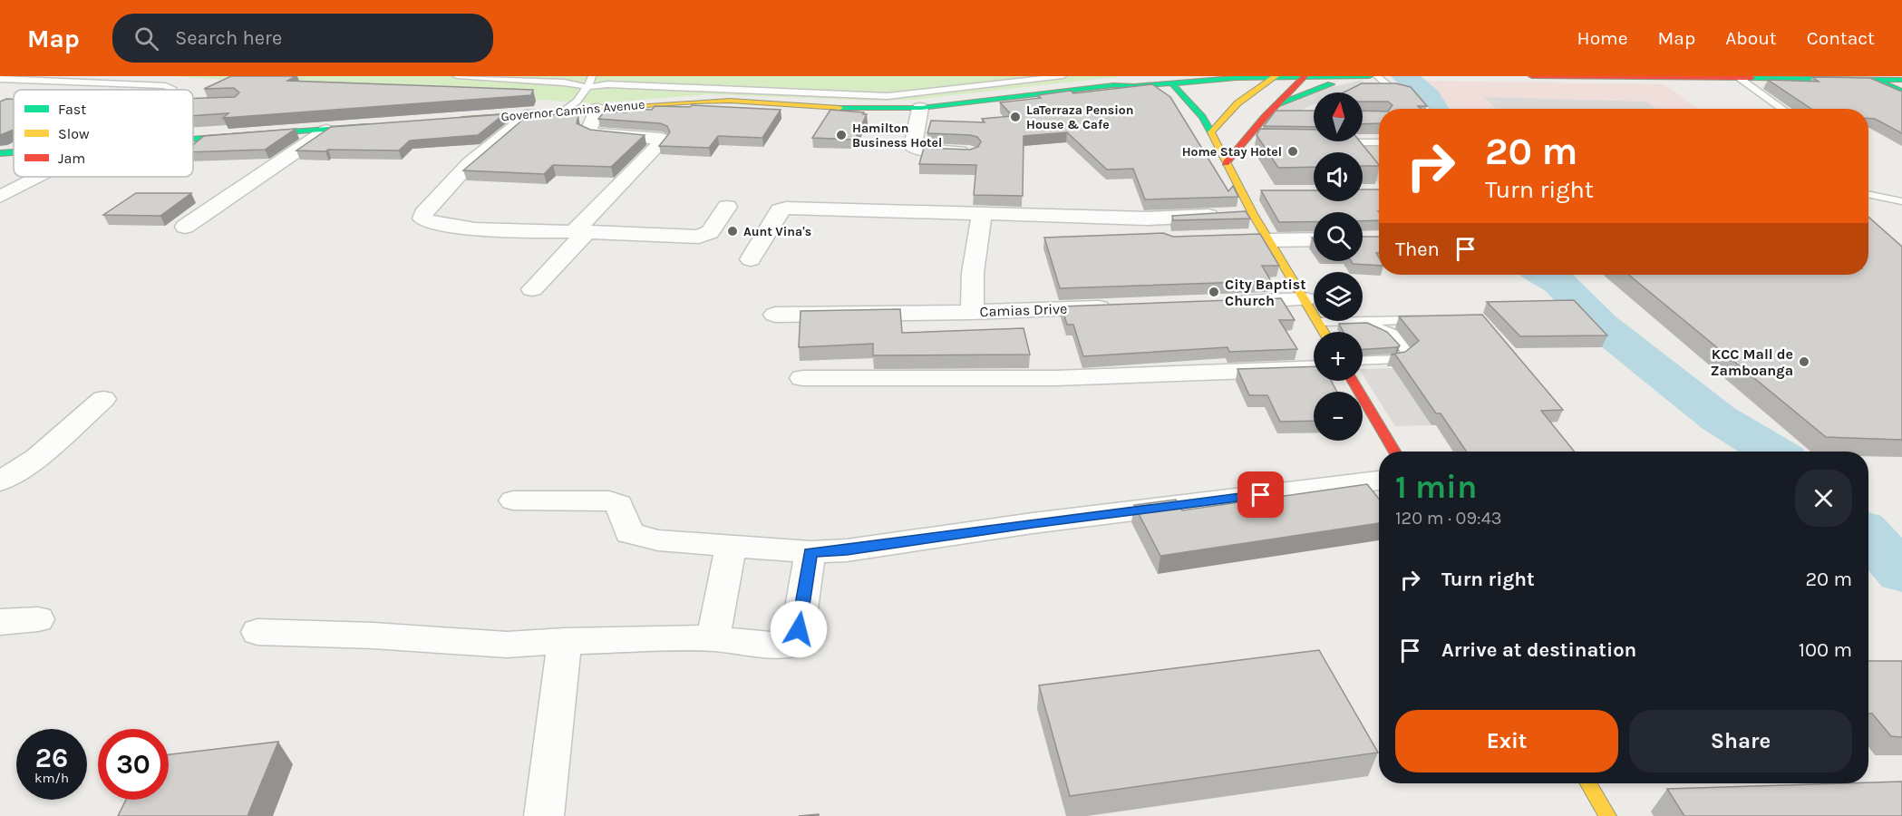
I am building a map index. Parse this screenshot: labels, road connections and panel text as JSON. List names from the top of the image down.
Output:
{
  "streets": {
    "main road": ["Governor Camins Avenue"],
    "street": ["Camias Drive"]
  },
  "places": [
    "LaTerraza Pension House & Cafe",
    "Hamilton Business Hotel",
    "Home Stay Hotel",
    "Aunt Vina's",
    "City Baptist Church",
    "KCC Mall de Zamboanga"
  ],
  "legend": ["Fast", "Slow", "Jam"],
  "north": "top",
  "page": {
    "header": "Map",
    "search": "Search here",
    "nav": [
      "Home",
      "Map",
      "About",
      "Contact"
    ],
    "map_buttons": ["+", "−"],
    "turn": ["20 m", "Turn right"],
    "then": "Then",
    "heading": ["1 min", "120 m · 09:43"],
    "list": [
      {
        "name": "Turn right",
        "value": "20 m"
      },
      {
        "name": "Arrive at destination",
        "value": "100 m"
      }
    ],
    "buttons": ["Exit", "Share"],
    "speed": "26 km/h",
    "limit": "30"
  }
}
